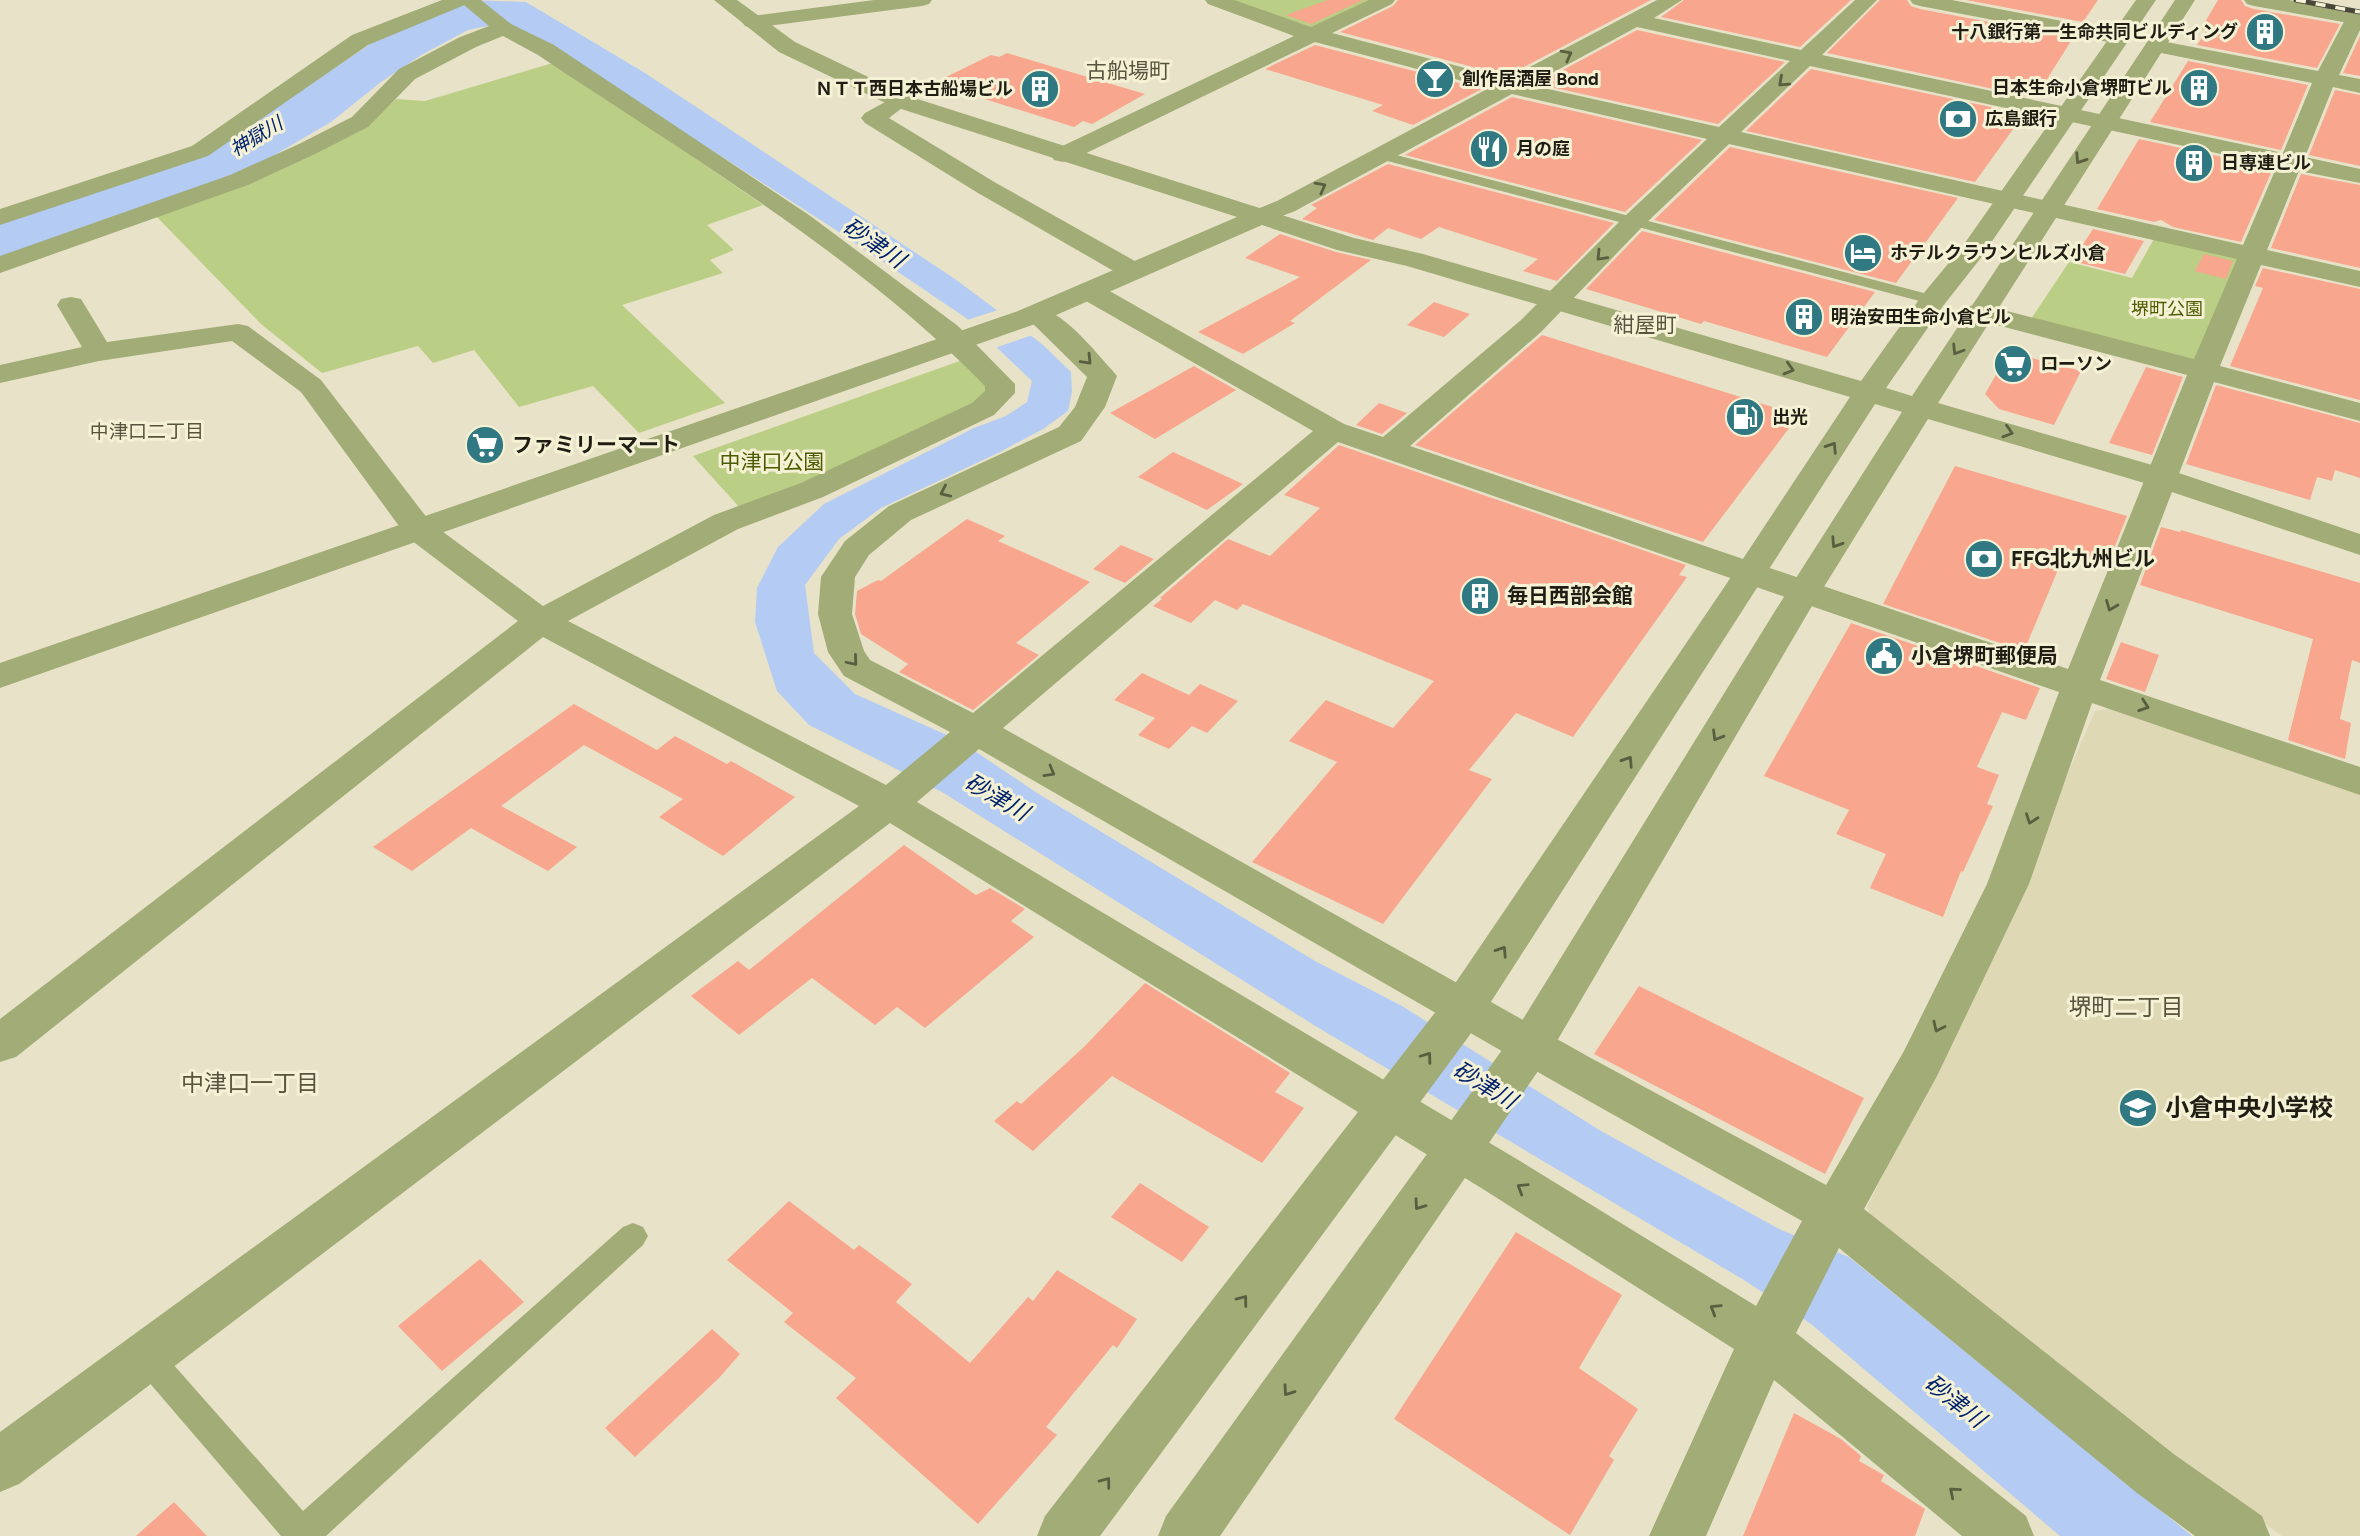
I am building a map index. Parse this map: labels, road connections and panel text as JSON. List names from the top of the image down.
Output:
{
  "districts": [
    "古船場町",
    "紺屋町",
    "中津口二丁目",
    "堺町二丁目",
    "中津口一丁目"
  ],
  "water": ["神獄川", "砂津川"],
  "parks": ["堺町公園", "中津口公園"],
  "places": {
    "building": [
      "十八銀行第一生命共同ビルディング",
      "日本生命小倉堺町ビル",
      "ＮＴＴ西日本古船場ビル",
      "日専連ビル",
      "明治安田生命小倉ビル",
      "毎日西部会館"
    ],
    "bar": ["創作居酒屋 Bond"],
    "bank": ["広島銀行", "FFG北九州ビル"],
    "restaurant": ["月の庭"],
    "hotel": ["ホテルクラウンヒルズ小倉"],
    "supermarket": ["ローソン", "ファミリーマート"],
    "fuel station": ["出光"],
    "public building": ["小倉堺町郵便局"],
    "school or university": ["小倉中央小学校"]
  }
}
